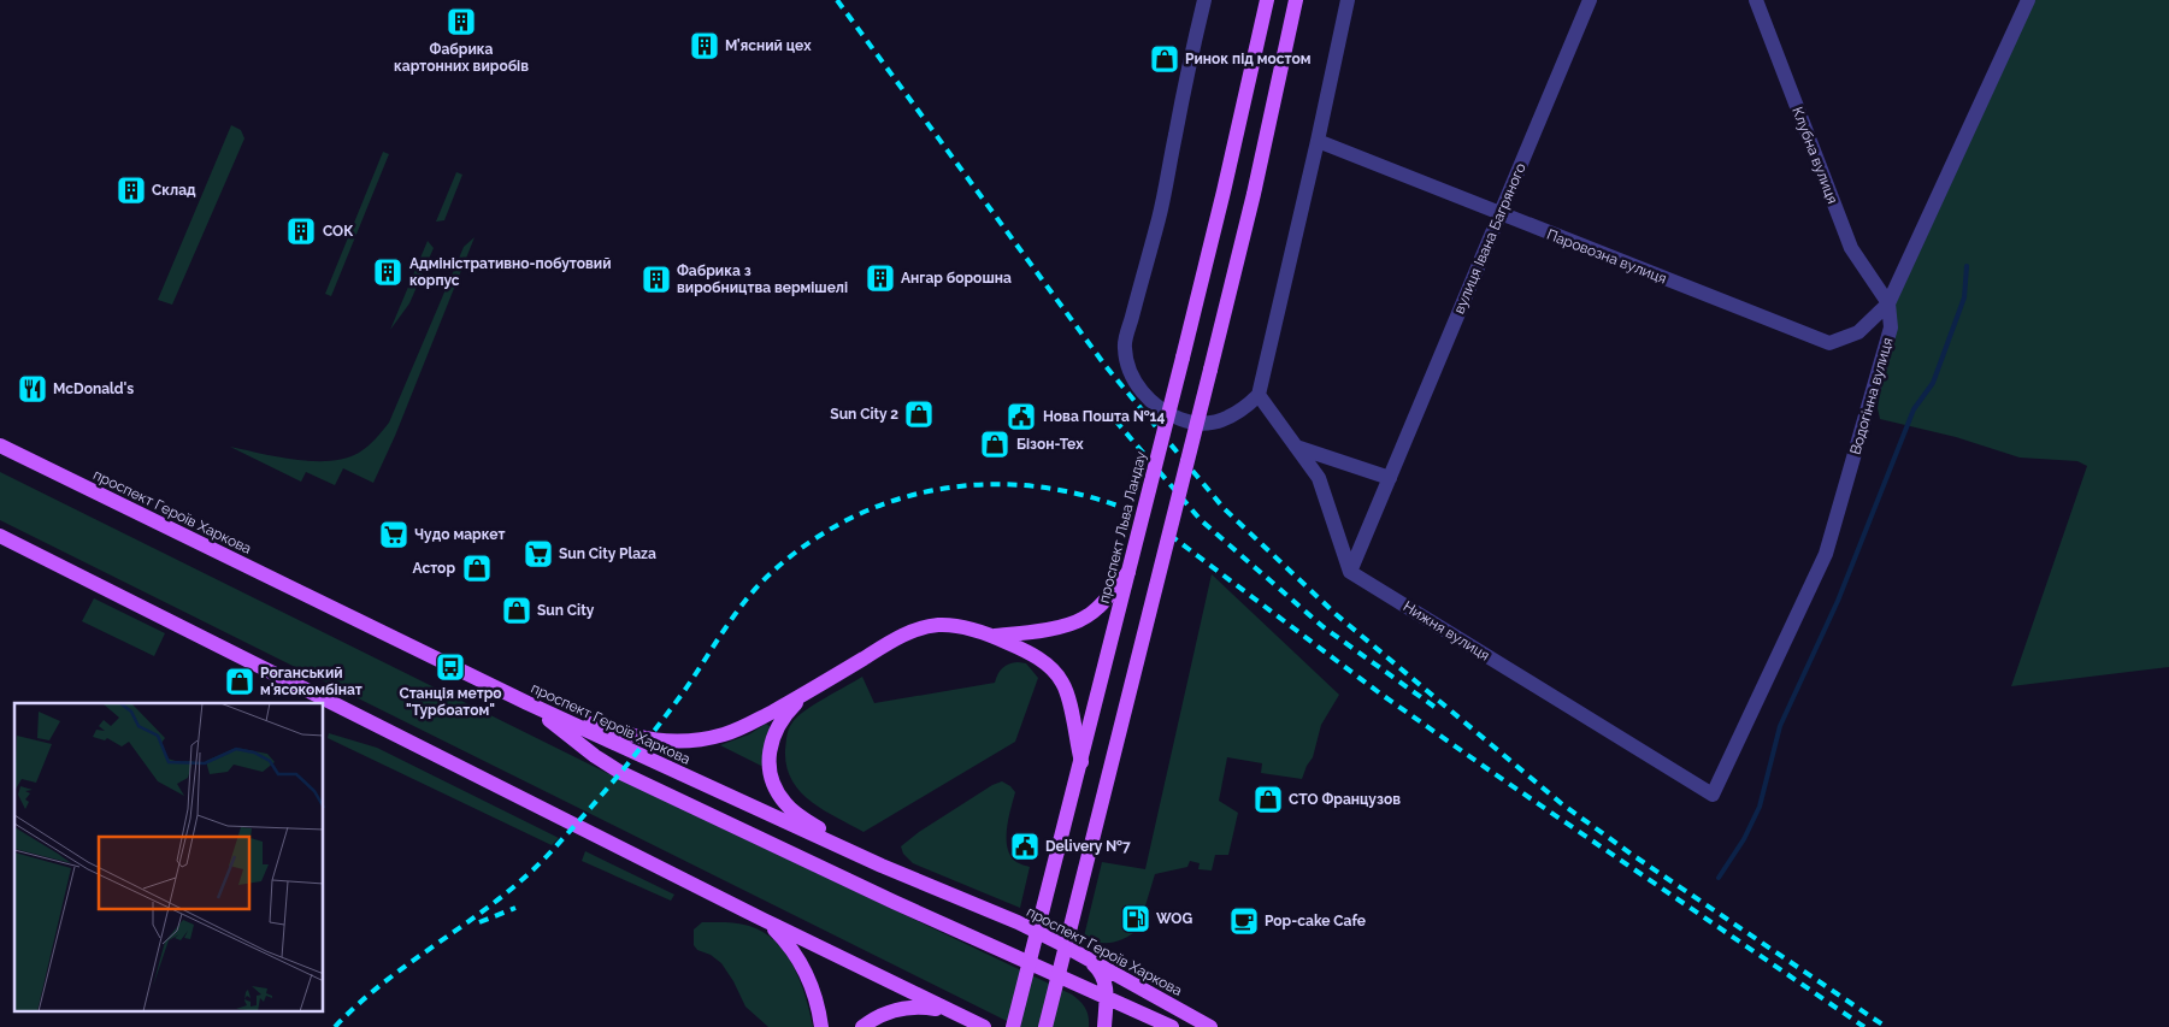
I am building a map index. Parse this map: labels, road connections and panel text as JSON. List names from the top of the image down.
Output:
{
  "streets": {
    "main road": ["проспект Героїв Харкова", "проспект Льва Ландау"],
    "street": [
      "Клубна вулиця",
      "вулиця Івана Багряного",
      "Паровозна вулиця",
      "Водогінна вулиця",
      "Нижня вулиця"
    ]
  },
  "crossings": [
    ["Клубна вулиця", "Паровозна вулиця"],
    ["Клубна вулиця", "Водогінна вулиця"],
    ["вулиця Івана Багряного", "Паровозна вулиця"],
    ["вулиця Івана Багряного", "Нижня вулиця"],
    ["Паровозна вулиця", "Водогінна вулиця"],
    ["Водогінна вулиця", "Нижня вулиця"]
  ],
  "places": {
    "building": [
      "Фабрика картонних виробів",
      "М’ясний цех",
      "Склад",
      "СОК",
      "Адміністративно-побутовий корпус",
      "Ангар борошна",
      "Фабрика з виробництва вермішелі"
    ],
    "shop": [
      "Ринок під мостом",
      "Sun City 2",
      "Бізон-Тех",
      "Астор",
      "Sun City",
      "Роганський м'ясокомбінат",
      "СТО Французов"
    ],
    "restaurant": ["McDonald's"],
    "public building": ["Нова Пошта №14", "Delivery №7"],
    "supermarket": ["Чудо маркет", "Sun City Plaza"],
    "bus stop": ["Станція метро \"Турбоатом\""],
    "fuel station": ["WOG"],
    "cafe": ["Pop-cake Cafe"]
  }
}
